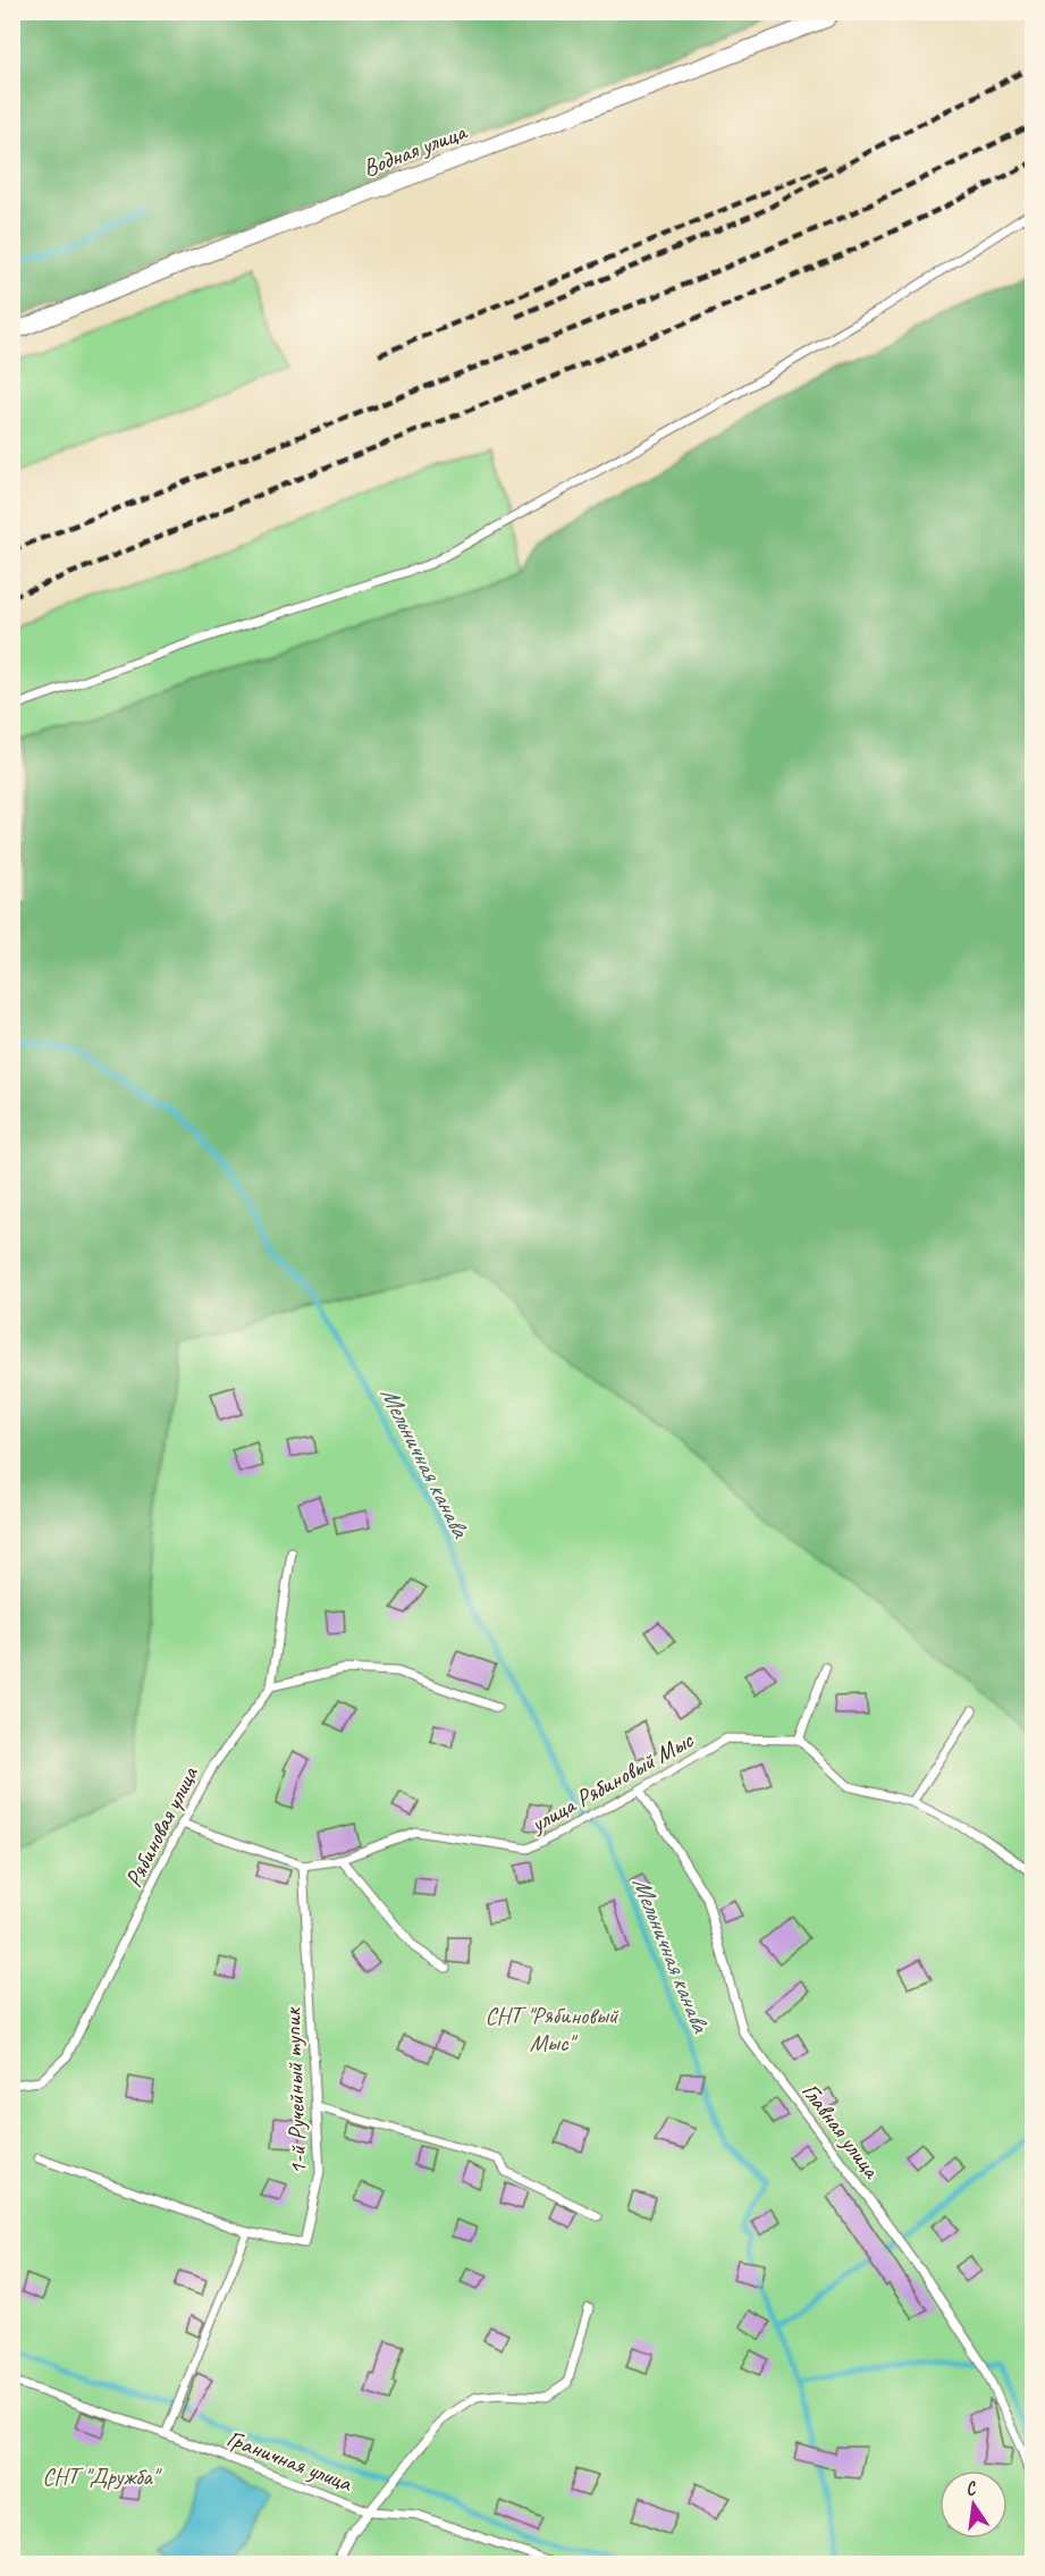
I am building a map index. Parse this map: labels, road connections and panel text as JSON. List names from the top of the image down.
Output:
{
  "streets": {
    "street": ["Водная улица"],
    "lane": [
      "улица Рябиновый Мыс",
      "Рябиновая улица",
      "1-й Ручейный тупик",
      "Главная улица",
      "Граничная улица"
    ]
  },
  "crossings": [
    ["улица Рябиновый Мыс", "Рябиновая улица"],
    ["улица Рябиновый Мыс", "1-й Ручейный тупик"],
    ["улица Рябиновый Мыс", "Главная улица"]
  ],
  "water": ["Мельничная канава"],
  "parks": ["СНТ \"Рябиновый Мыс\"", "СНТ \"Дружба\""],
  "north": "top"
}
